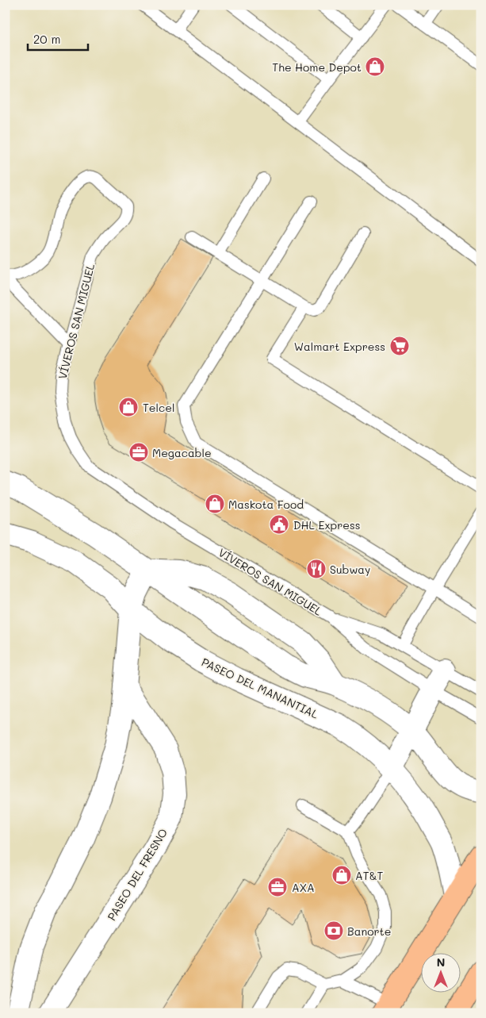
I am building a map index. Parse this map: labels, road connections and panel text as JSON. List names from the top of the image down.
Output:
{
  "streets": {
    "street": ["PASEO DEL MANANTIAL", "PASEO DEL FRESNO"],
    "lane": ["VÍVEROS SAN MIGUEL"]
  },
  "places": {
    "shop": [
      "The Home Depot",
      "Telcel",
      "Maskota Food",
      "AT&T"
    ],
    "supermarket": ["Walmart Express"],
    "office": ["Megacable", "AXA"],
    "public building": ["DHL Express"],
    "restaurant": ["Subway"],
    "bank": ["Banorte"]
  },
  "scale_bar": "20 m",
  "north": "top"
}
